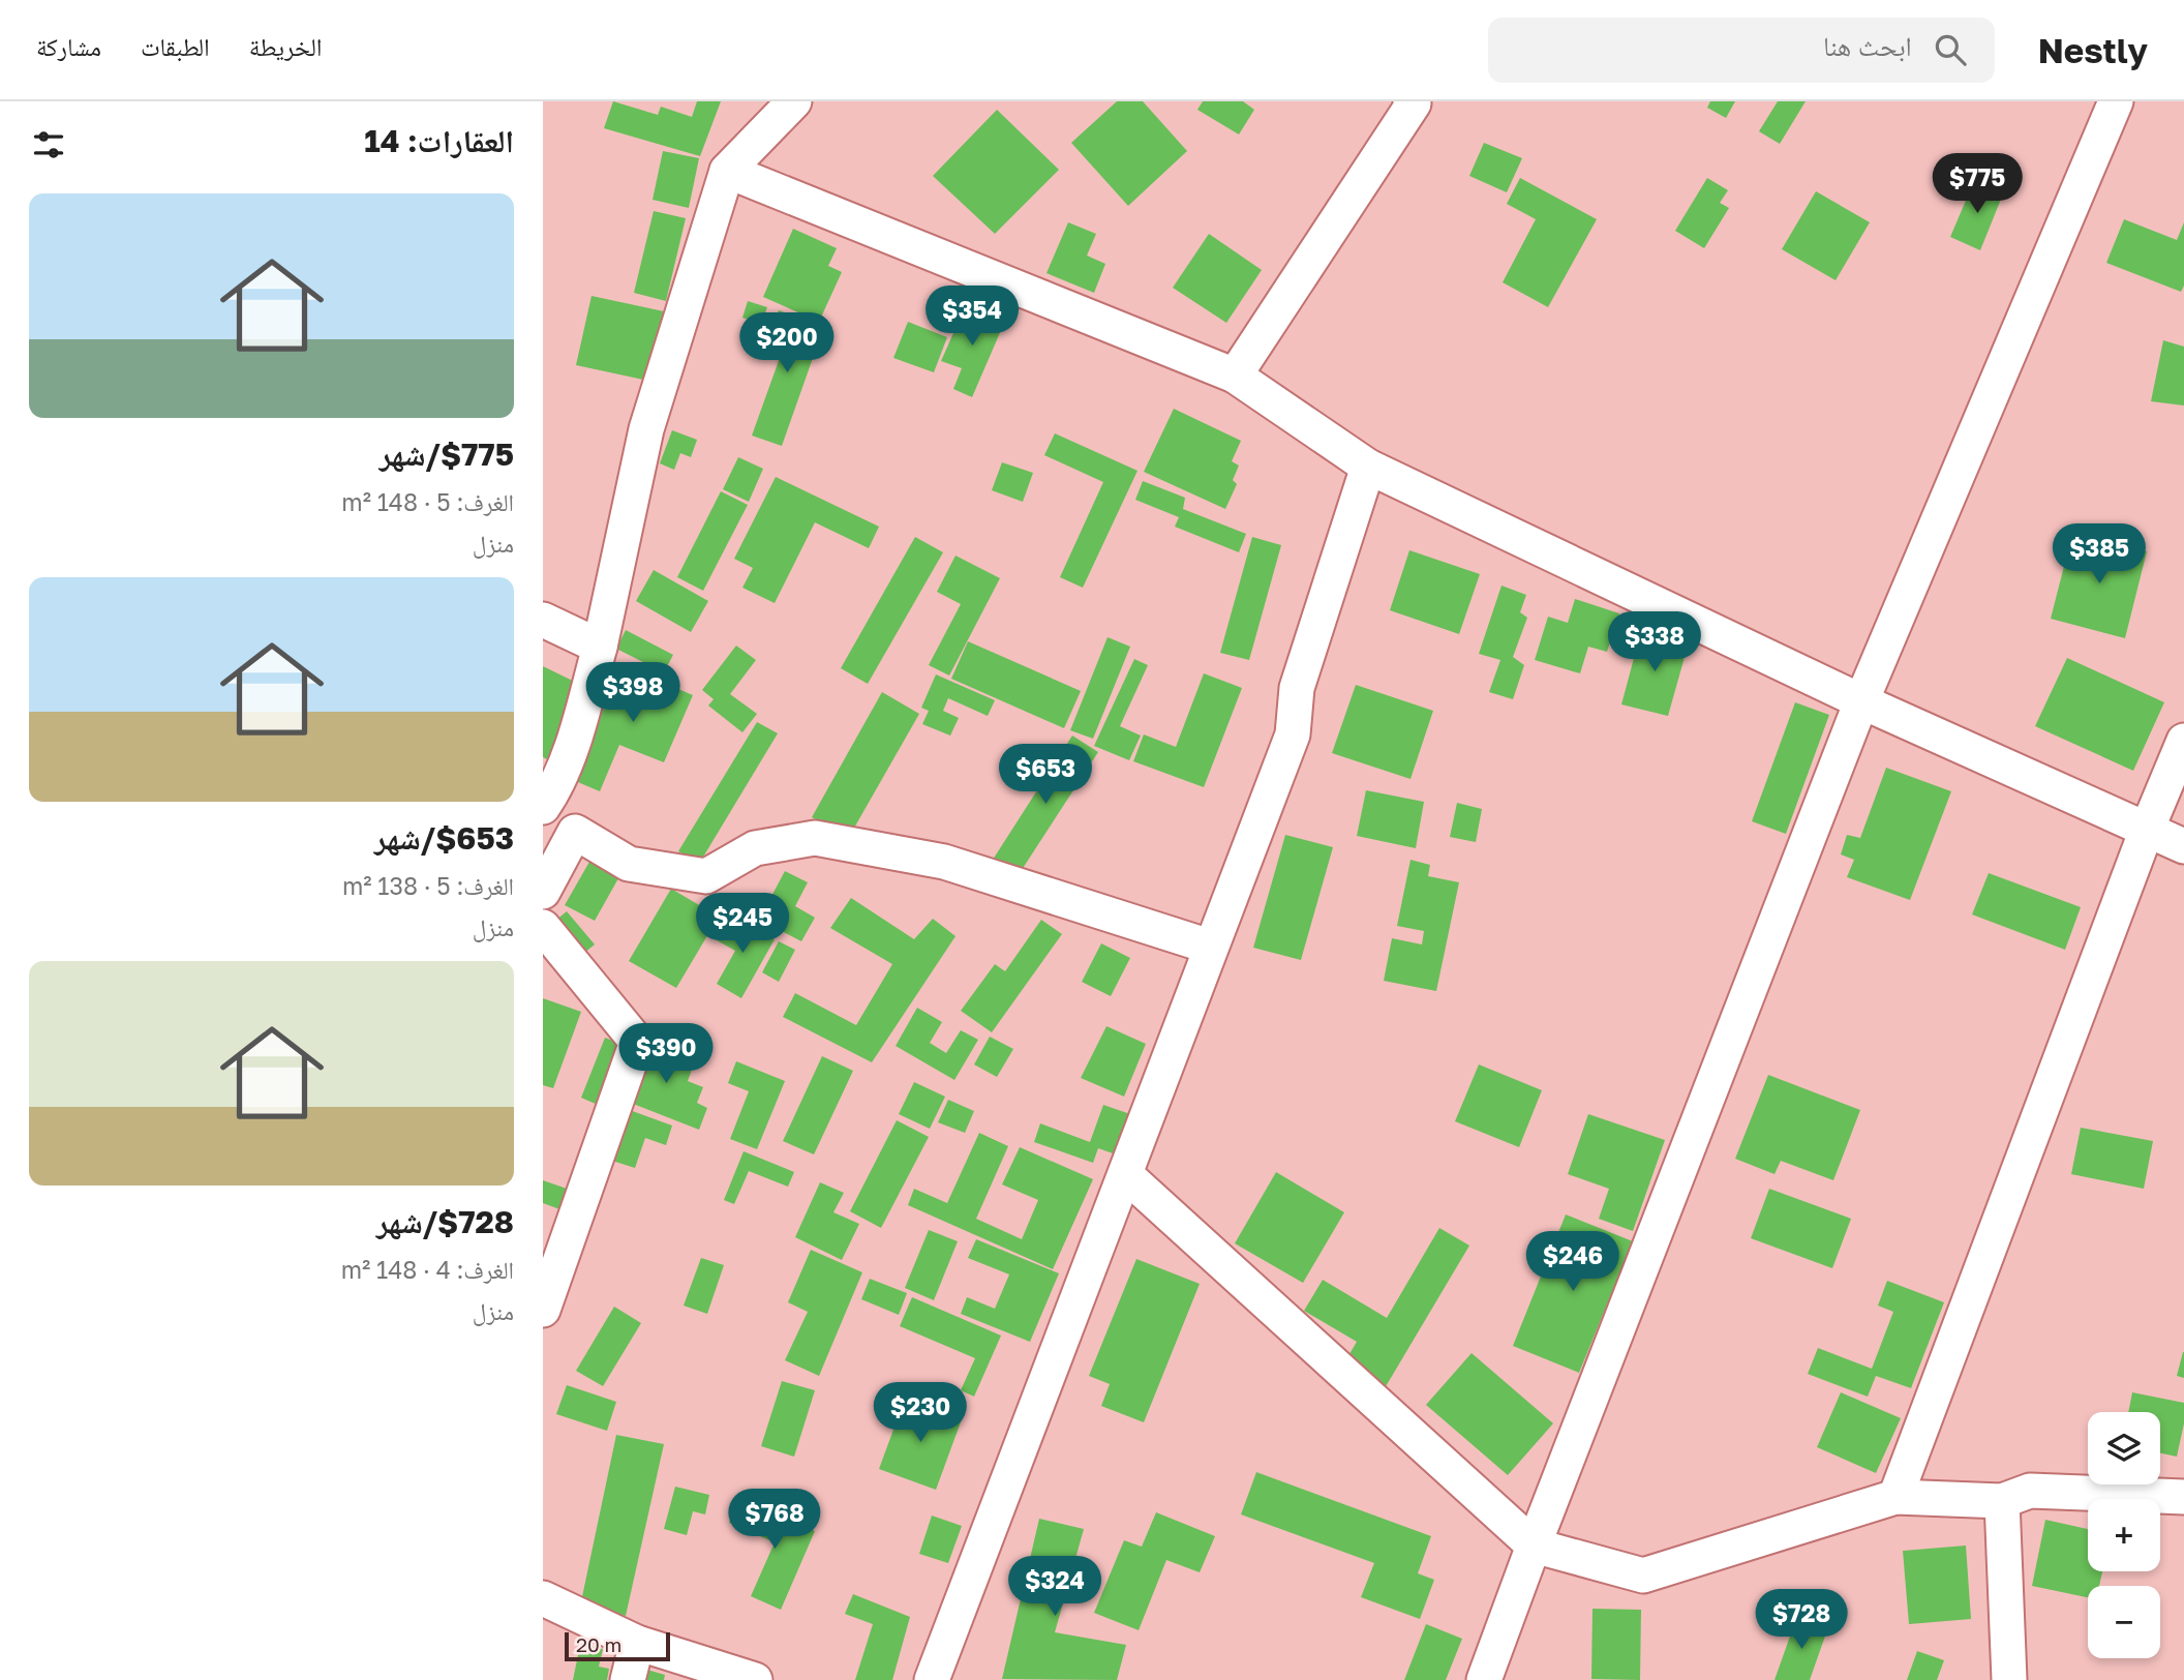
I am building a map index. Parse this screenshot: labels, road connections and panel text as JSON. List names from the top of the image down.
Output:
{
  "scale_bar": "20 m",
  "page": {
    "header": "Nestly",
    "search": "ابحث هنا",
    "nav": ["الخريطة", "الطبقات", "مشاركة"],
    "heading": "العقارات: 14",
    "price": [
      "$775",
      "$354",
      "$200",
      "$385",
      "$338",
      "$398",
      "$653",
      "$245",
      "$390",
      "$246",
      "$230",
      "$768",
      "$324",
      "$728"
    ],
    "list": [
      {
        "name": "$775/شهر",
        "note": "الغرف: 5 · 148 m² · منزل"
      },
      {
        "name": "$653/شهر",
        "note": "الغرف: 5 · 138 m² · منزل"
      },
      {
        "name": "$728/شهر",
        "note": "الغرف: 4 · 148 m² · منزل"
      }
    ],
    "map_buttons": ["+", "−"],
    "scale": "20 m"
  }
}
